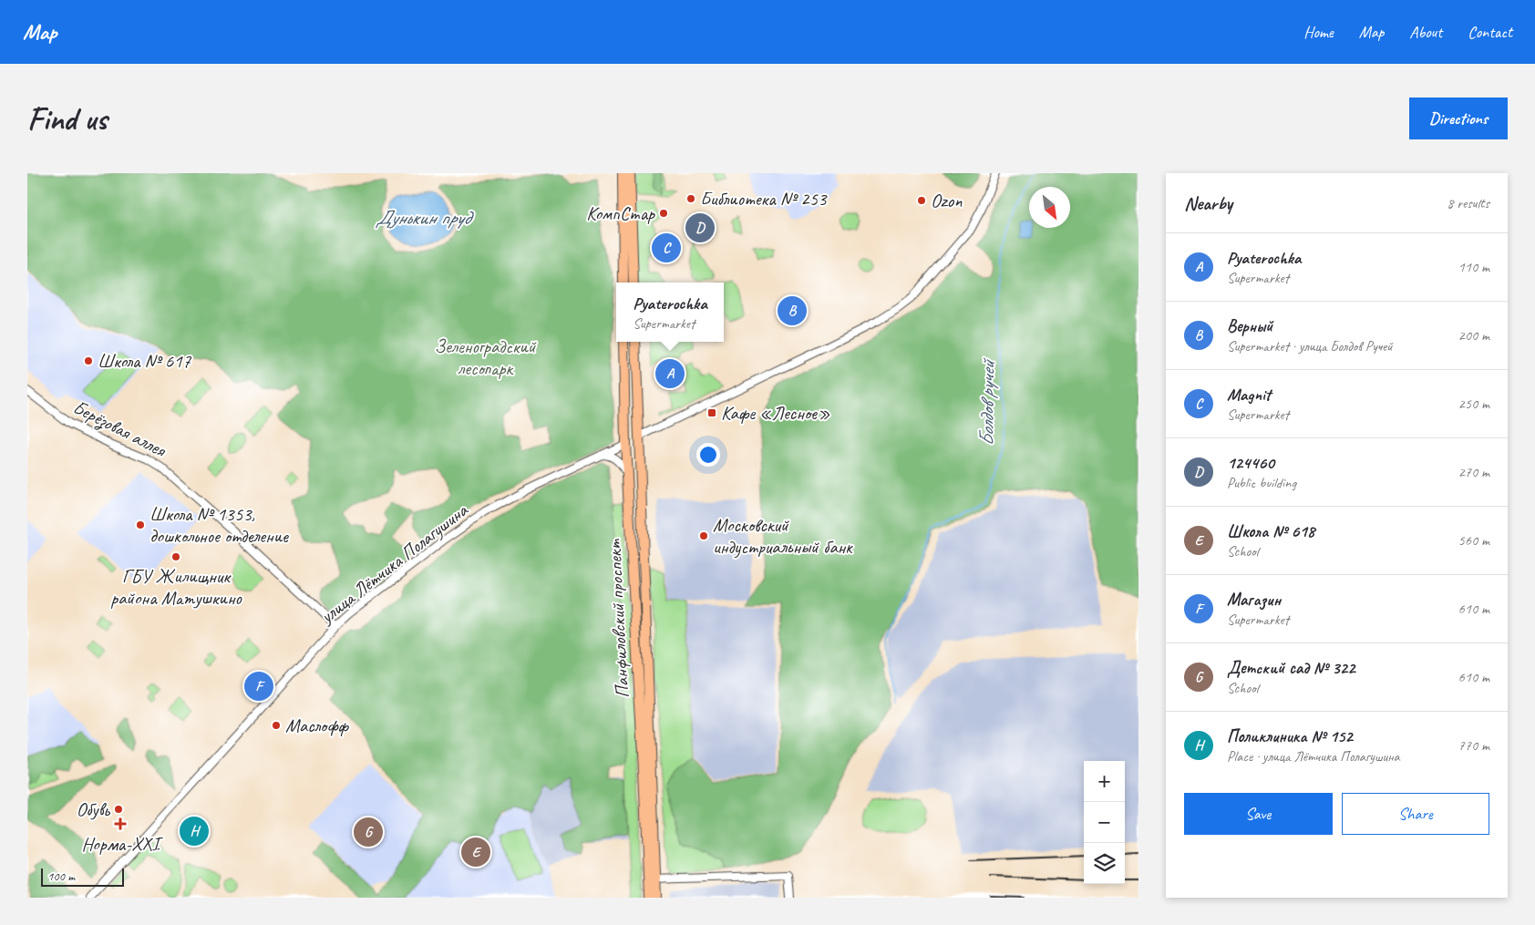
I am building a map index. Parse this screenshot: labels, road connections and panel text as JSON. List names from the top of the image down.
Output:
{
  "streets": {
    "main road": ["Панфиловский проспект"],
    "street": ["Берёзовая аллея", "улица Лётчика Полагушина"]
  },
  "crossings": [
    ["Берёзовая аллея", "улица Лётчика Полагушина"],
    ["улица Лётчика Полагушина", "Панфиловский проспект"]
  ],
  "water": ["Дунькин пруд", "Болдов ручей"],
  "parks": ["Зеленоградский лесопарк"],
  "places": {
    "other": [
      "Библиотека № 253",
      "Ozon",
      "КомпСтар",
      "Школа № 617",
      "Школа № 1353, дошкольное отделение",
      "Московский индустриальный банк",
      "ГБУ Жилищник района Матушкино",
      "Маслофф",
      "Обувь"
    ],
    "transit": ["Кафе «Лесное»"],
    "health": ["Норма-XXI"]
  },
  "scale_bar": "100 m",
  "north": "bottom right",
  "page": {
    "header": "Map",
    "nav": [
      "Home",
      "Map",
      "About",
      "Contact"
    ],
    "buttons": [
      "Directions",
      ["Save", "Share"]
    ],
    "title": "Find us",
    "heading": ["Nearby", "8 results"],
    "pins": [
      "D",
      "C",
      "B",
      "A",
      "F",
      "H",
      "G",
      "E"
    ],
    "list": [
      {
        "mark": "A",
        "name": "Pyaterochka",
        "note": "Supermarket",
        "value": "110 m"
      },
      {
        "mark": "B",
        "name": "Верный",
        "note": "Supermarket · улица Болдов Ручей",
        "value": "200 m"
      },
      {
        "mark": "C",
        "name": "Magnit",
        "note": "Supermarket",
        "value": "250 m"
      },
      {
        "mark": "D",
        "name": "124460",
        "note": "Public building",
        "value": "270 m"
      },
      {
        "mark": "E",
        "name": "Школа № 618",
        "note": "School",
        "value": "560 m"
      },
      {
        "mark": "F",
        "name": "Магазин",
        "note": "Supermarket",
        "value": "610 m"
      },
      {
        "mark": "G",
        "name": "Детский сад № 322",
        "note": "School",
        "value": "610 m"
      },
      {
        "mark": "H",
        "name": "Поликлиника № 152",
        "note": "Place · улица Лётчика Полагушина",
        "value": "770 m"
      }
    ],
    "popup": ["Pyaterochka", "Supermarket"],
    "map_buttons": ["+", "−"],
    "scale": "100 m"
  }
}
